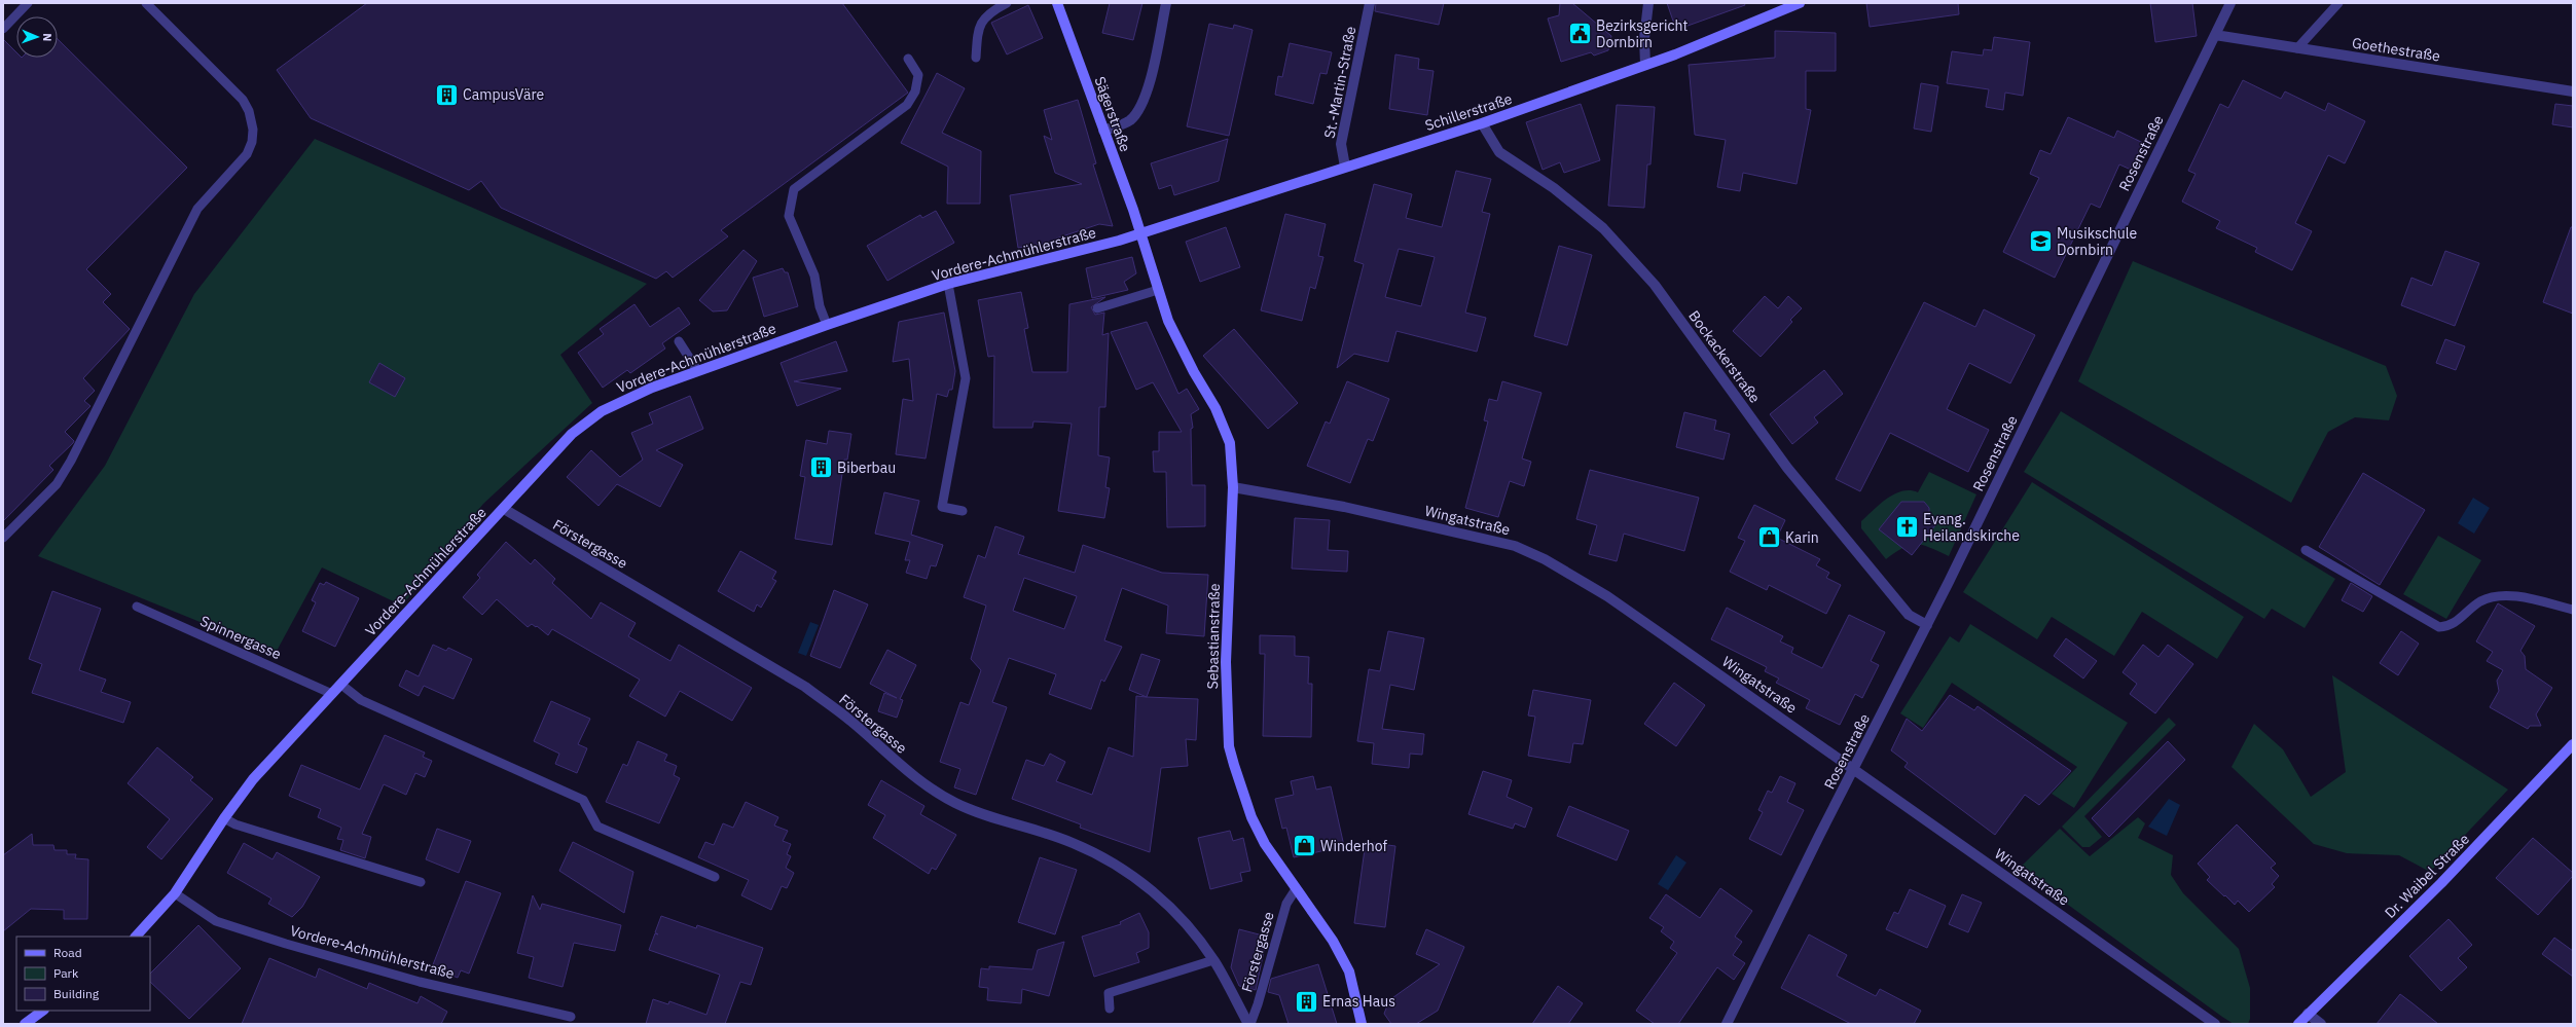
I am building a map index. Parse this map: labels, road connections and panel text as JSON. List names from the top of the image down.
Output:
{
  "streets": {
    "street": [
      "Goethestraße",
      "St.-Martin-Straße",
      "Schillerstraße",
      "Sägerstraße",
      "Rosenstraße",
      "Vordere-Achmühlerstraße",
      "Bockackerstraße",
      "Wingatstraße",
      "Förstergasse",
      "Sebastianstraße",
      "Dr. Waibel Straße"
    ],
    "lane": ["Spinnergasse"]
  },
  "crossings": [
    ["Goethestraße", "Rosenstraße"],
    ["St.-Martin-Straße", "Schillerstraße"],
    ["Schillerstraße", "Sägerstraße"],
    ["Schillerstraße", "Vordere-Achmühlerstraße"],
    ["Schillerstraße", "Bockackerstraße"],
    ["Schillerstraße", "Sebastianstraße"],
    ["Sägerstraße", "Vordere-Achmühlerstraße"],
    ["Sägerstraße", "Sebastianstraße"],
    ["Rosenstraße", "Bockackerstraße"],
    ["Rosenstraße", "Wingatstraße"],
    ["Vordere-Achmühlerstraße", "Förstergasse"],
    ["Vordere-Achmühlerstraße", "Sebastianstraße"],
    ["Vordere-Achmühlerstraße", "Spinnergasse"],
    ["Wingatstraße", "Sebastianstraße"],
    ["Förstergasse", "Sebastianstraße"]
  ],
  "places": {
    "public building": ["Bezirksgericht Dornbirn"],
    "building": ["CampusVäre", "Biberbau", "Ernas Haus"],
    "school or university": ["Musikschule Dornbirn"],
    "church": ["Evang. Heilandskirche"],
    "shop": ["Karin", "Winderhof"]
  },
  "legend": ["Road", "Park", "Building"],
  "north": "right"
}
